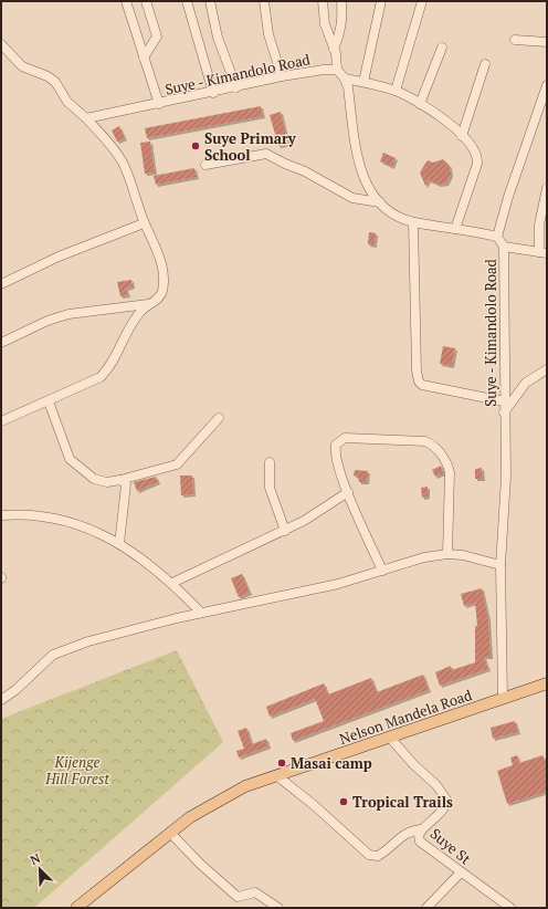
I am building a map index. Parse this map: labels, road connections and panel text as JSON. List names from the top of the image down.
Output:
{
  "streets": {
    "main road": ["Nelson Mandela Road"],
    "street": ["Suye - Kimandolo Road", "Suye St"]
  },
  "crossings": [
    ["Suye - Kimandolo Road", "Nelson Mandela Road"],
    ["Nelson Mandela Road", "Suye St"]
  ],
  "parks": ["Kijenge Hill Forest"],
  "places": ["Suye Primary School", "Masai camp", "Tropical Trails"],
  "north": "top left"
}
